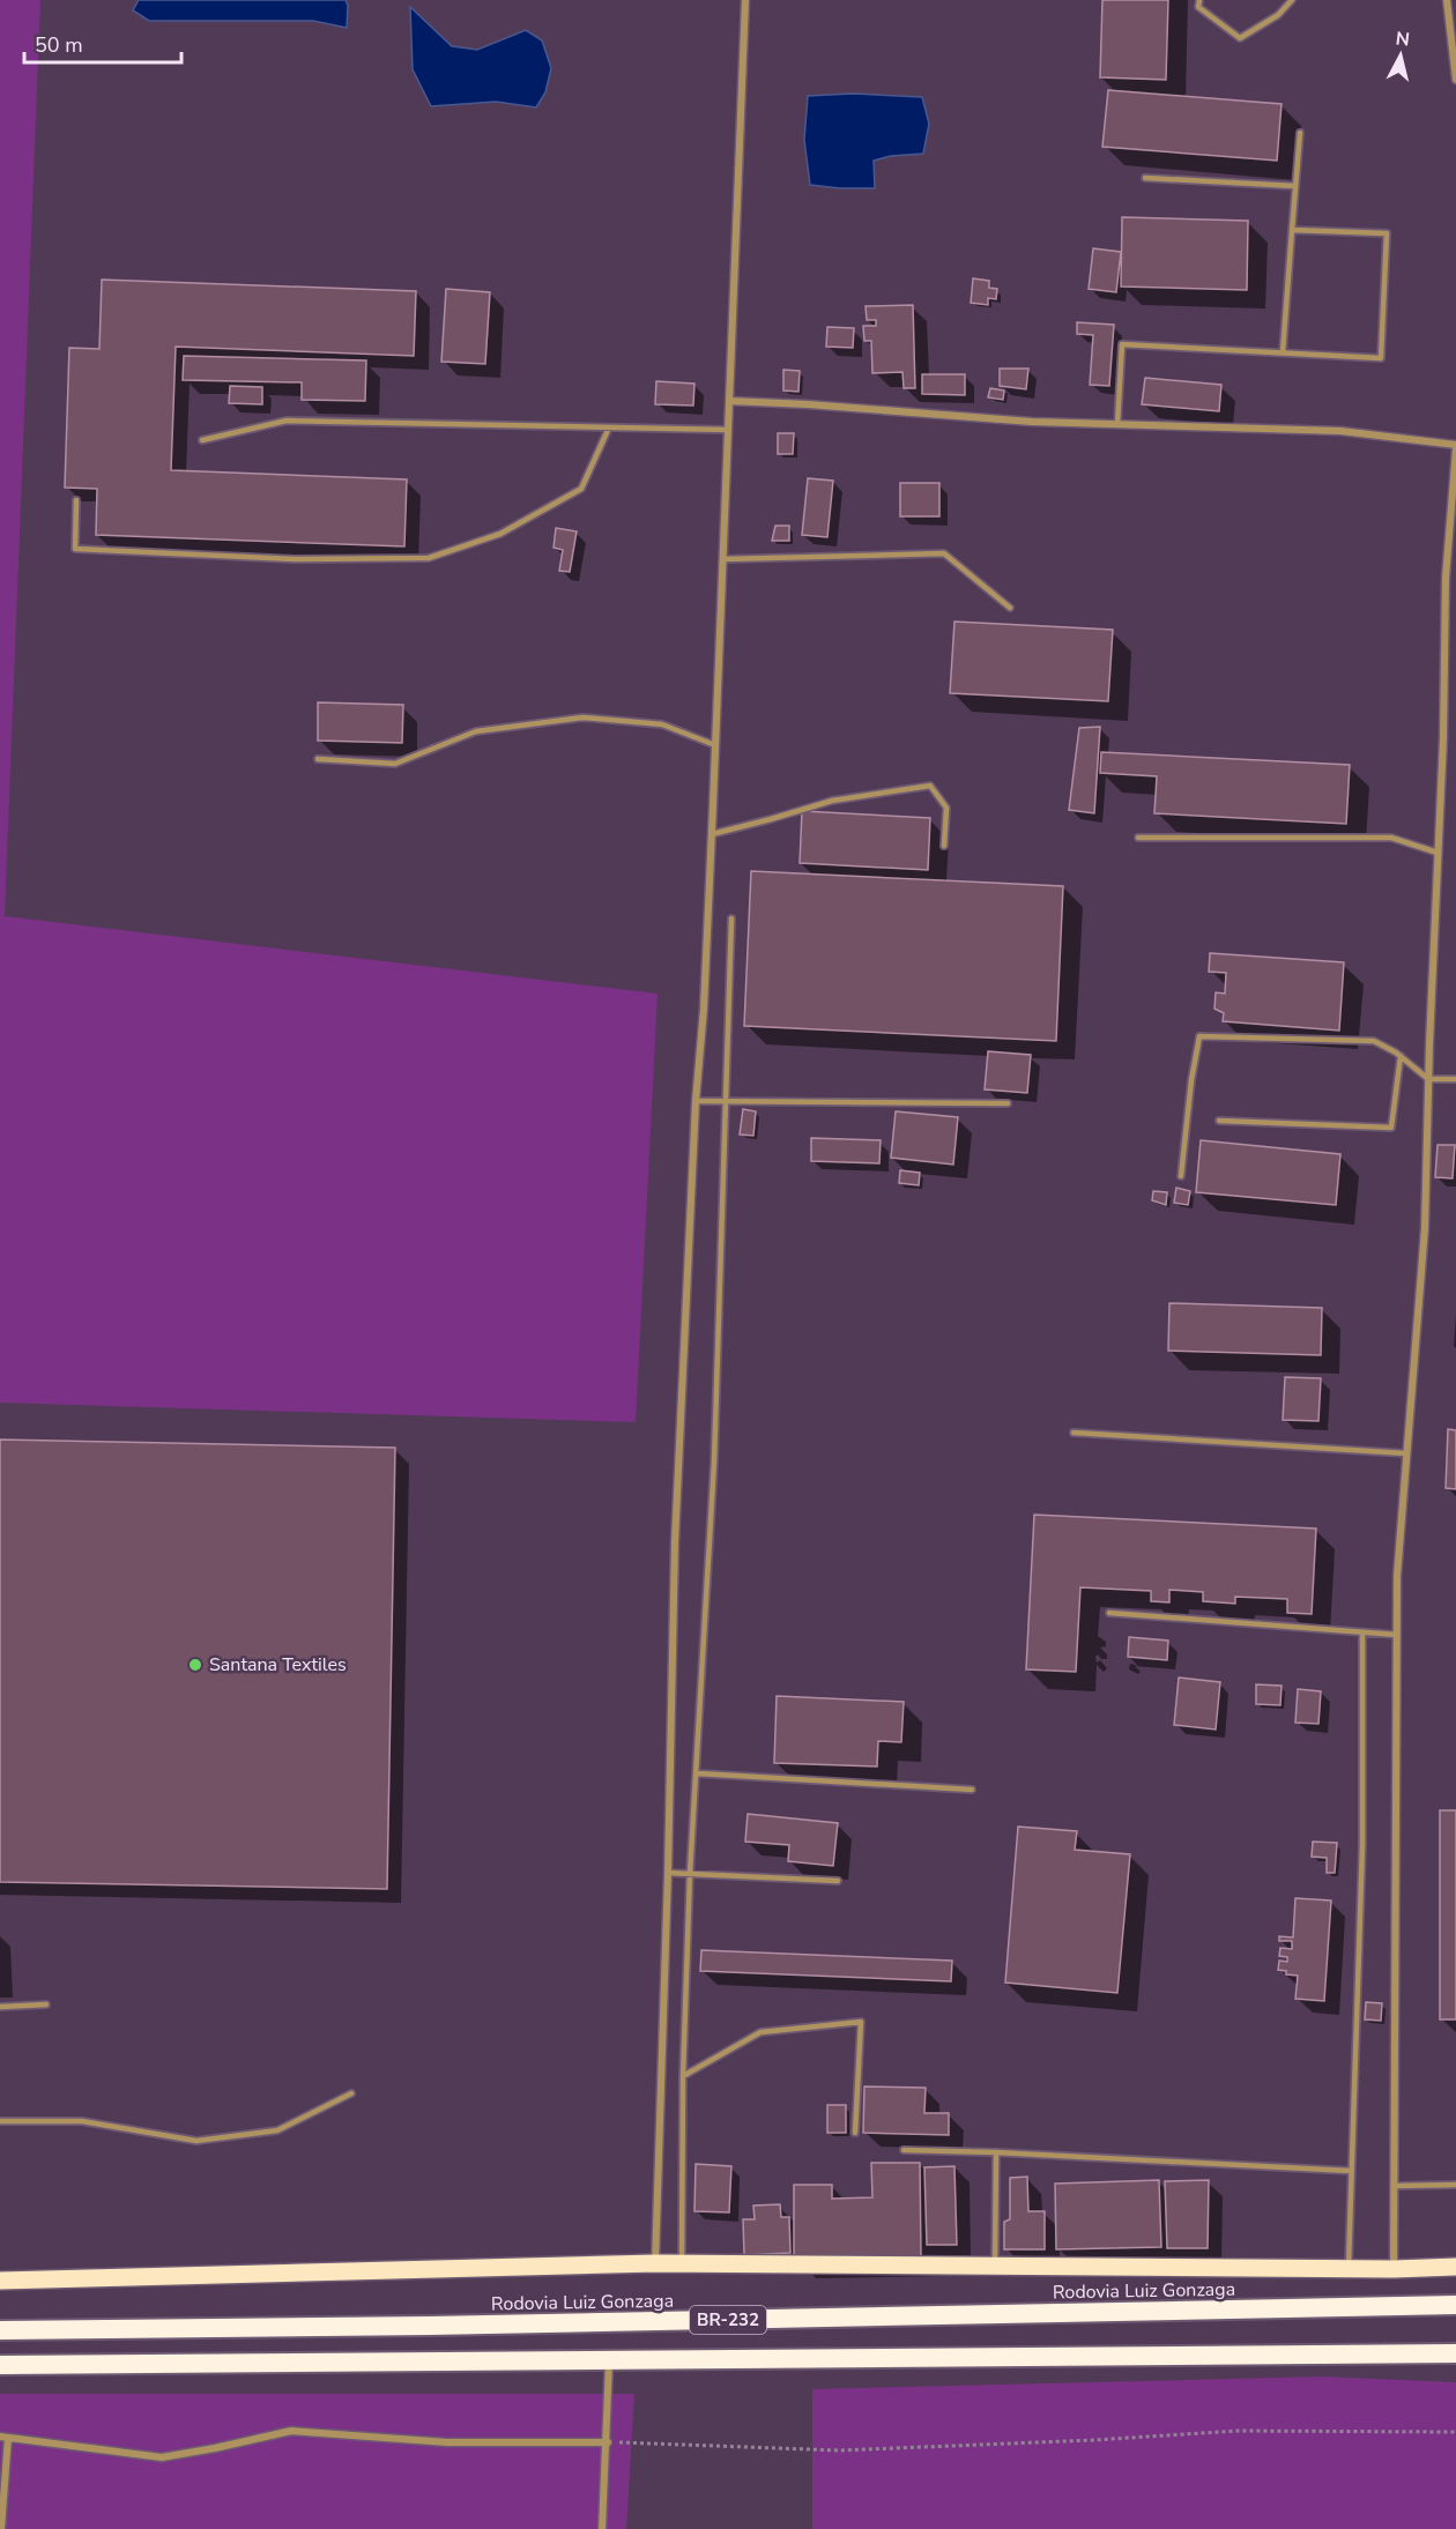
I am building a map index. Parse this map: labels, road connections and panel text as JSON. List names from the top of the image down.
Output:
{
  "streets": {
    "highway": ["Rodovia Luiz Gonzaga", "BR-232"]
  },
  "places": ["Santana Textiles"],
  "scale_bar": "50 m",
  "north": "top"
}
